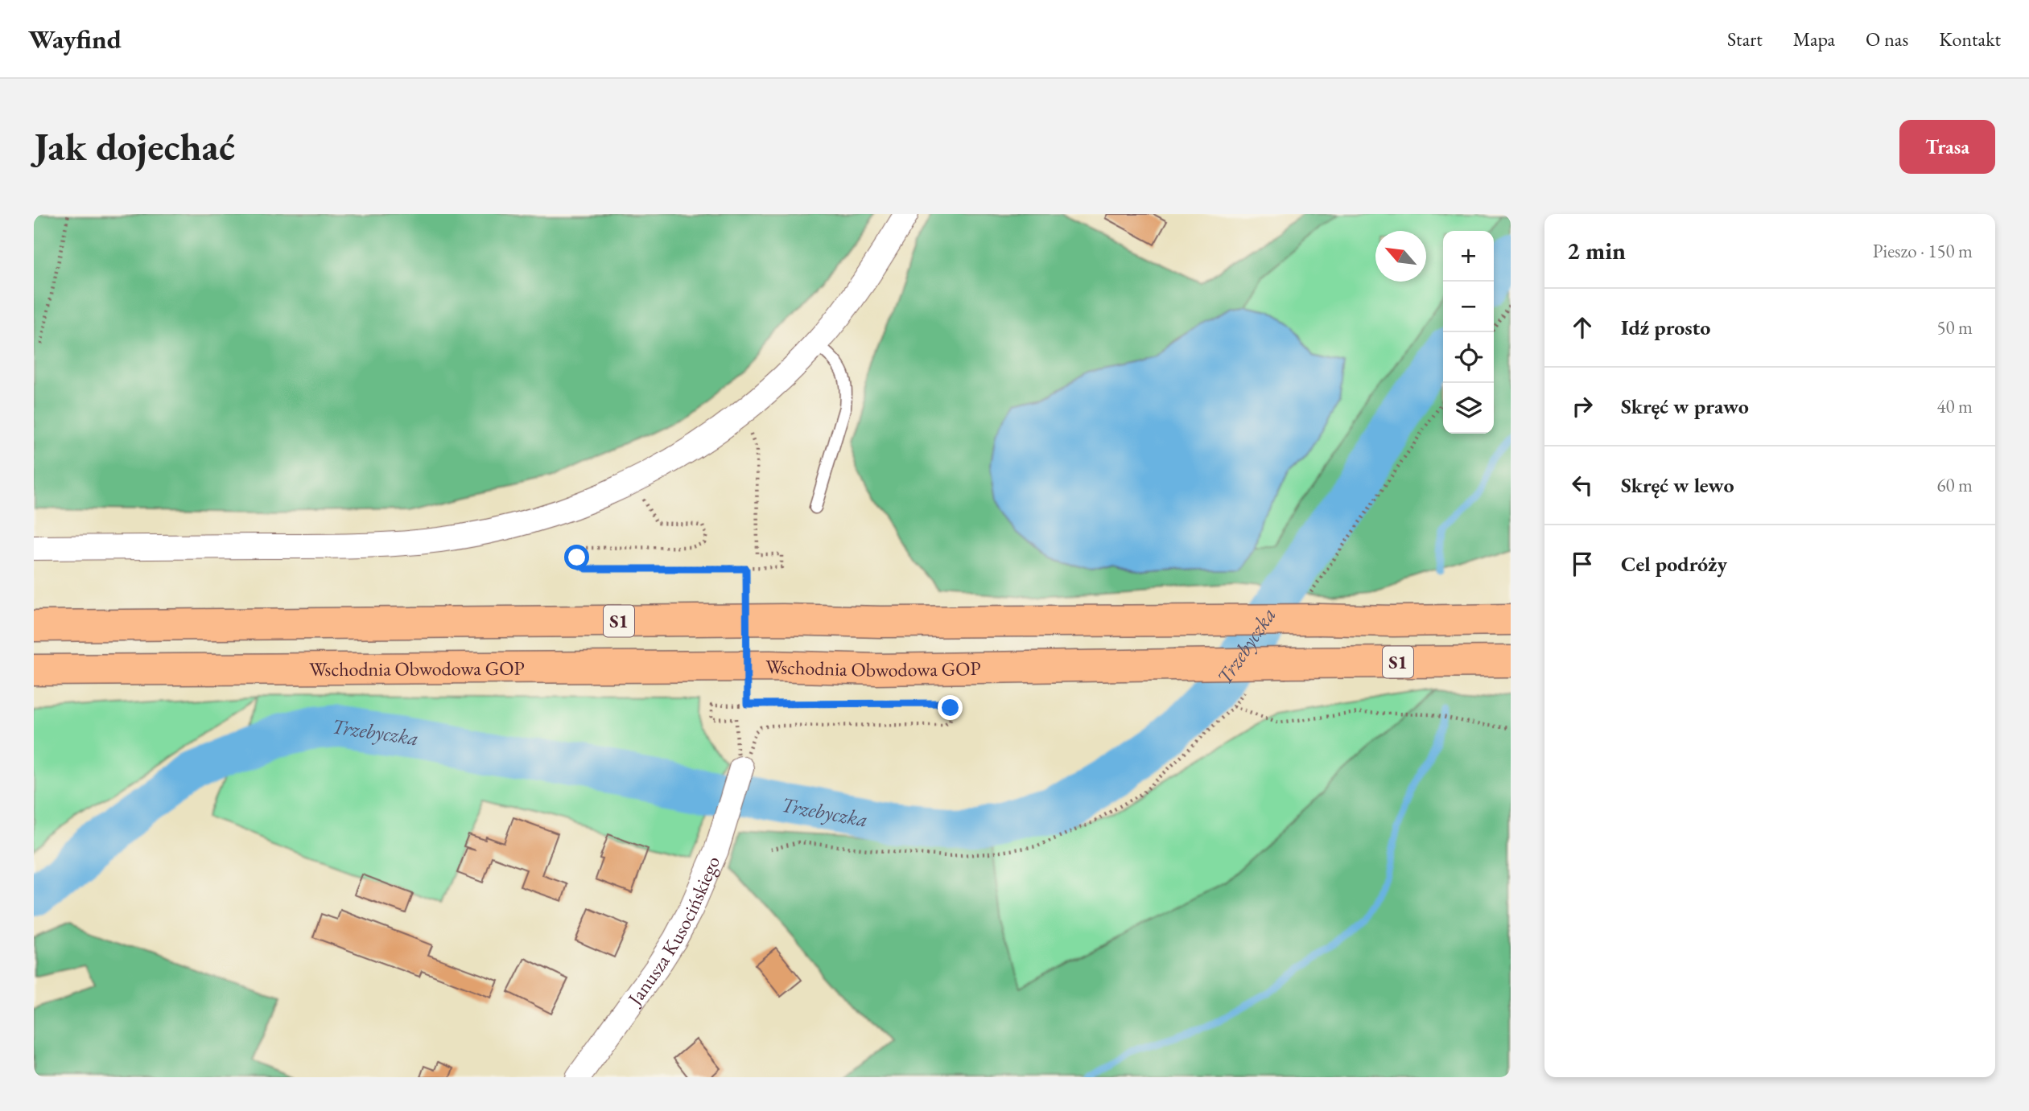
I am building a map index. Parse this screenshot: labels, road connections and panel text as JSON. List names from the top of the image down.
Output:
{
  "streets": {
    "highway": ["S1", "Wschodnia Obwodowa GOP"],
    "street": ["Janusza Kusocińskiego"]
  },
  "water": ["Trzebyczka"],
  "north": "top left",
  "page": {
    "header": "Wayfind",
    "nav": [
      "Start",
      "Mapa",
      "O nas",
      "Kontakt"
    ],
    "buttons": "Trasa",
    "title": "Jak dojechać",
    "heading": ["2 min", "Pieszo · 150 m"],
    "map_buttons": ["+", "−"],
    "list": [
      ["Idź prosto", "50 m"],
      ["Skręć w prawo", "40 m"],
      ["Skręć w lewo", "60 m"],
      "Cel podróży"
    ]
  }
}
